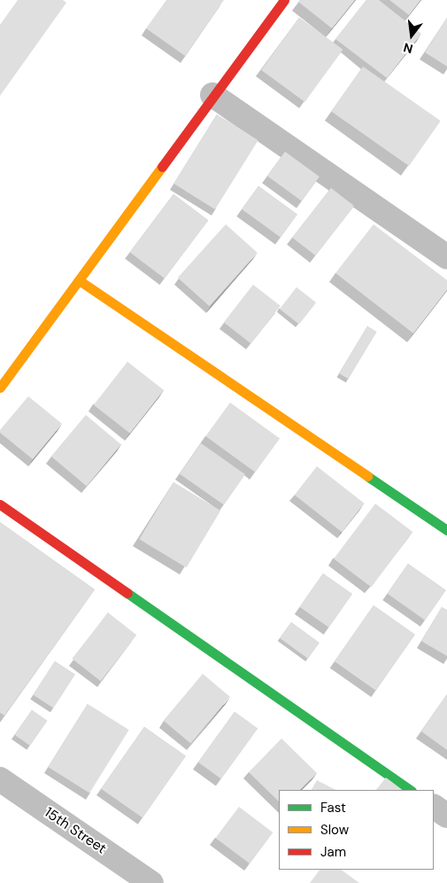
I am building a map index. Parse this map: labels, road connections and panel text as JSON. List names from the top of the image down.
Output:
{
  "streets": {
    "street": ["15th Street"]
  },
  "legend": ["Fast", "Slow", "Jam"],
  "north": "bottom"
}
